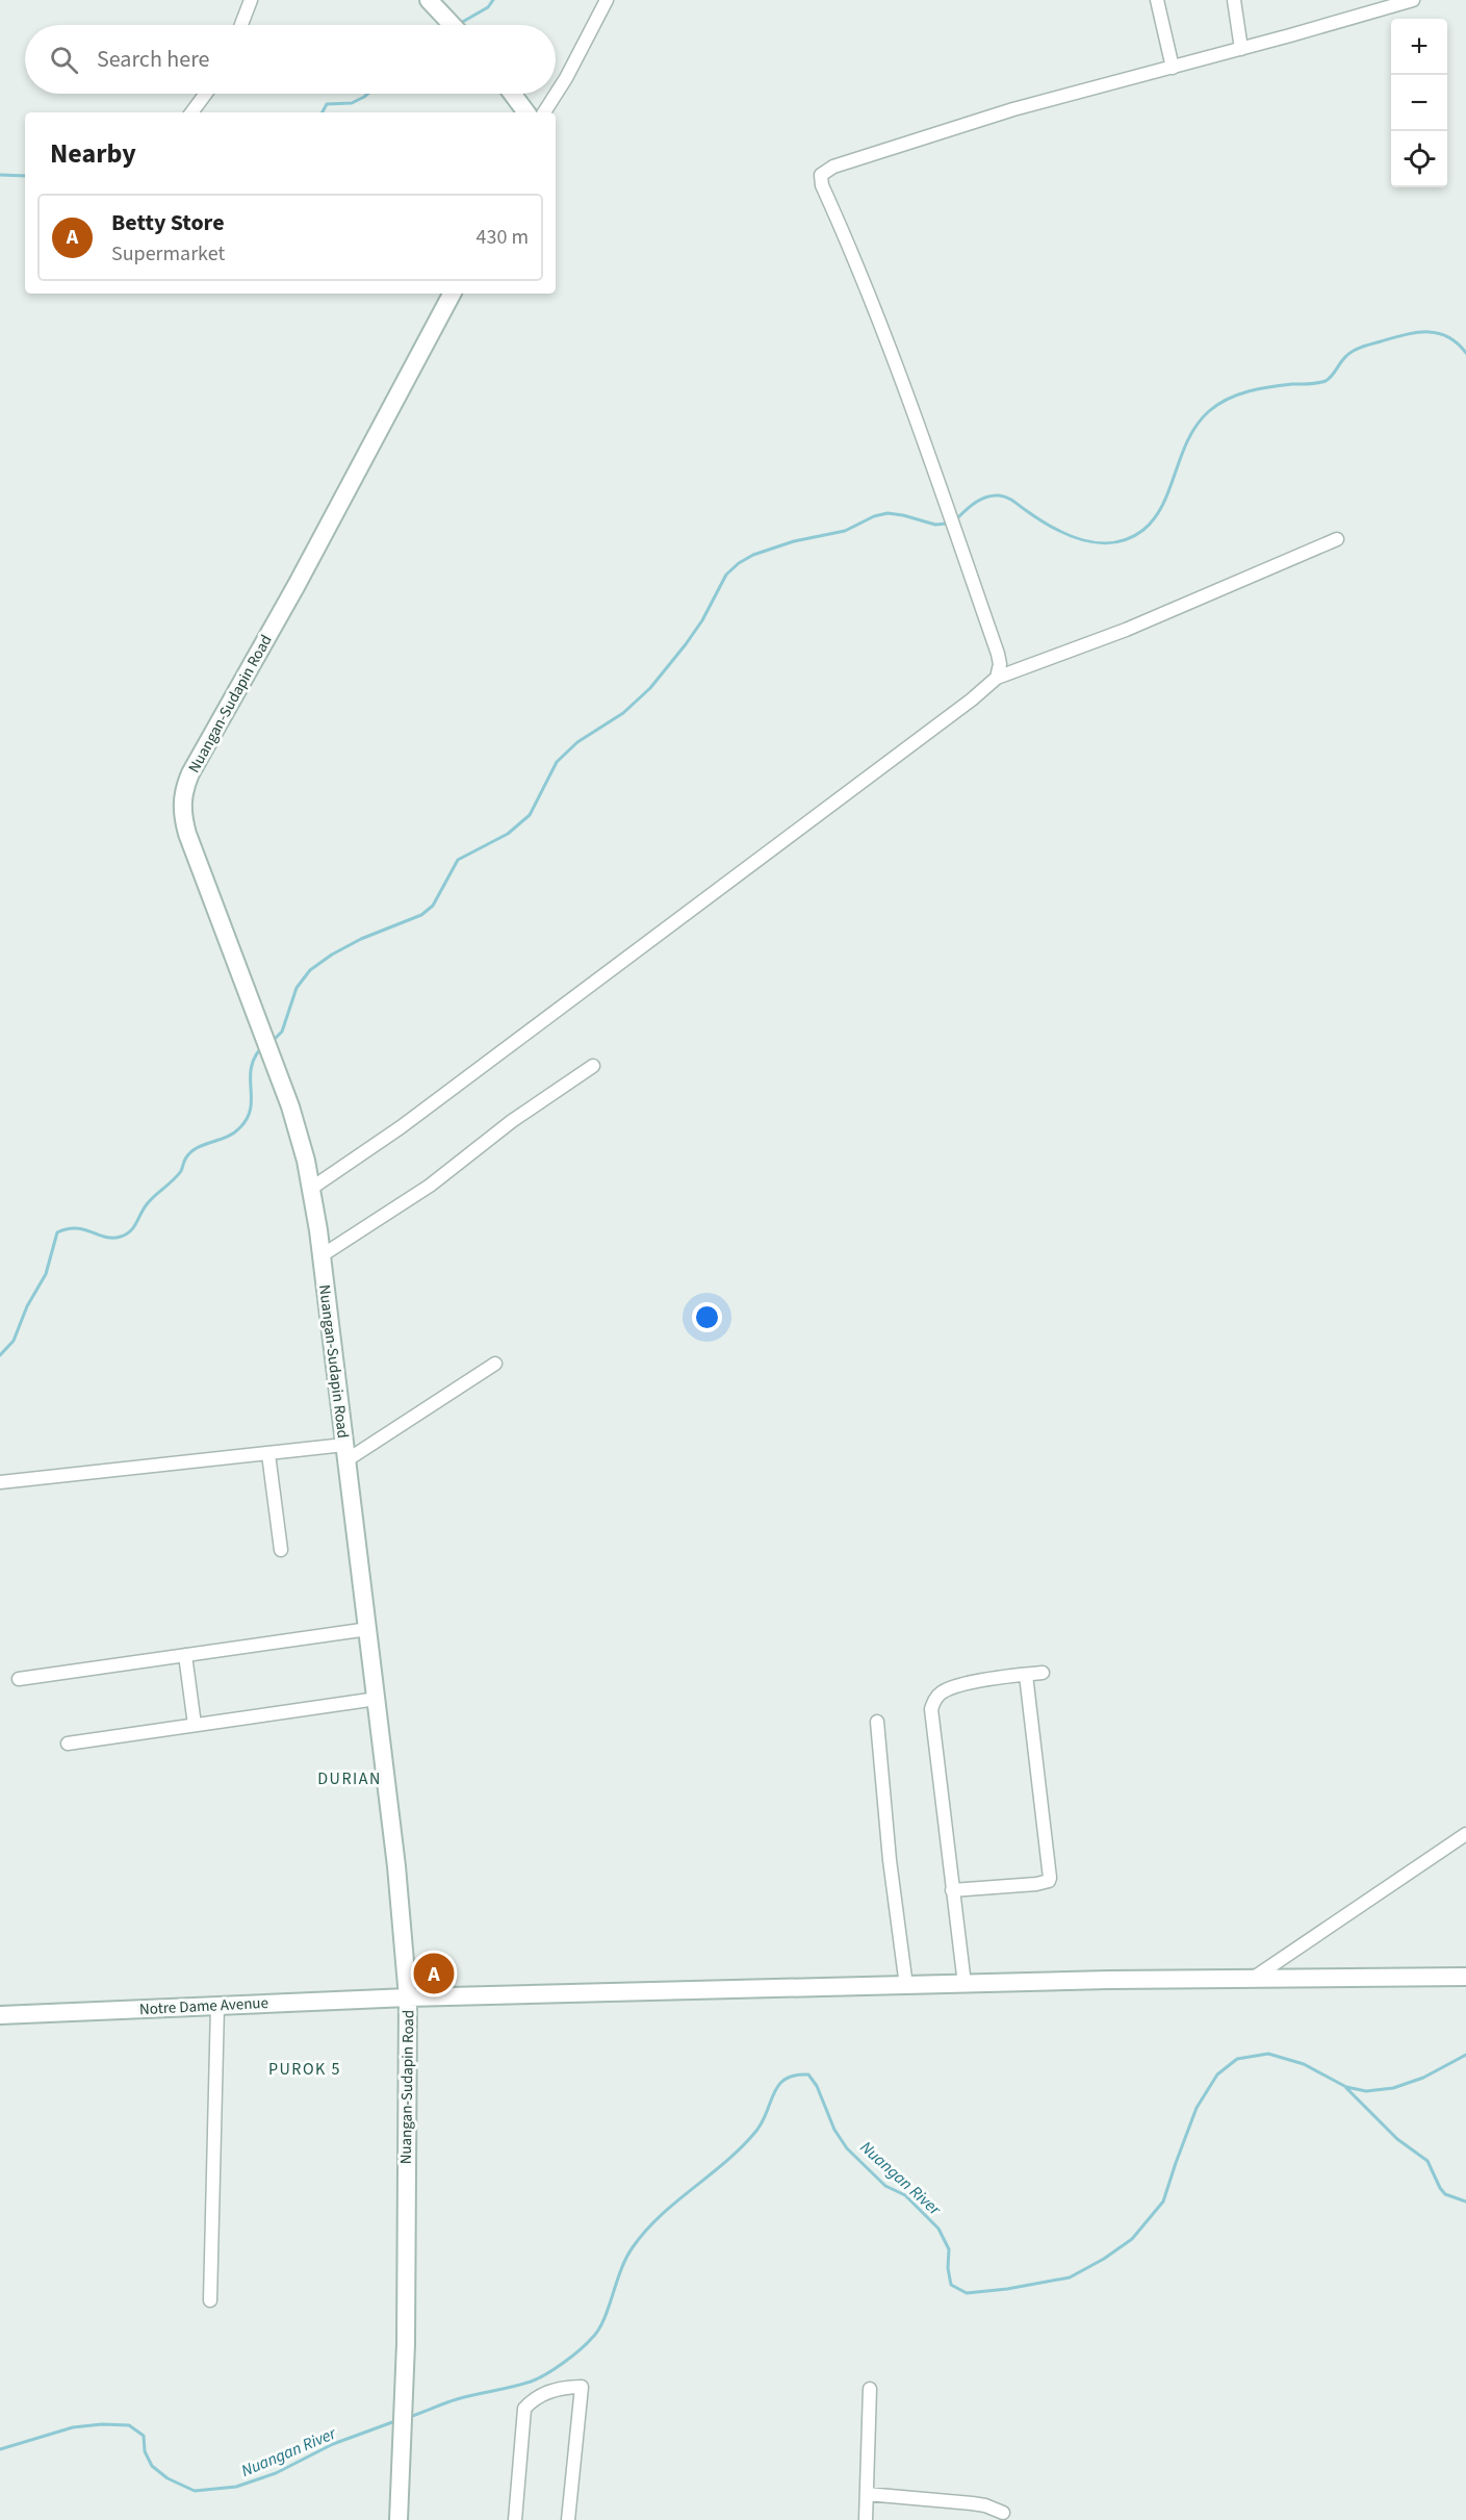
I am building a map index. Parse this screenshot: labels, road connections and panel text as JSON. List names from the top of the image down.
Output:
{
  "streets": {
    "street": ["Nuangan-Sudapin Road", "Notre Dame Avenue"]
  },
  "crossings": [
    ["Nuangan-Sudapin Road", "Notre Dame Avenue"]
  ],
  "districts": ["DURIAN", "PUROK 5"],
  "water": ["Nuangan River"],
  "page": {
    "map_buttons": ["+", "−"],
    "search": "Search here",
    "heading": "Nearby",
    "list": [
      {
        "mark": "A",
        "name": "Betty Store",
        "note": "Supermarket",
        "value": "430 m"
      }
    ],
    "pins": "A"
  }
}
